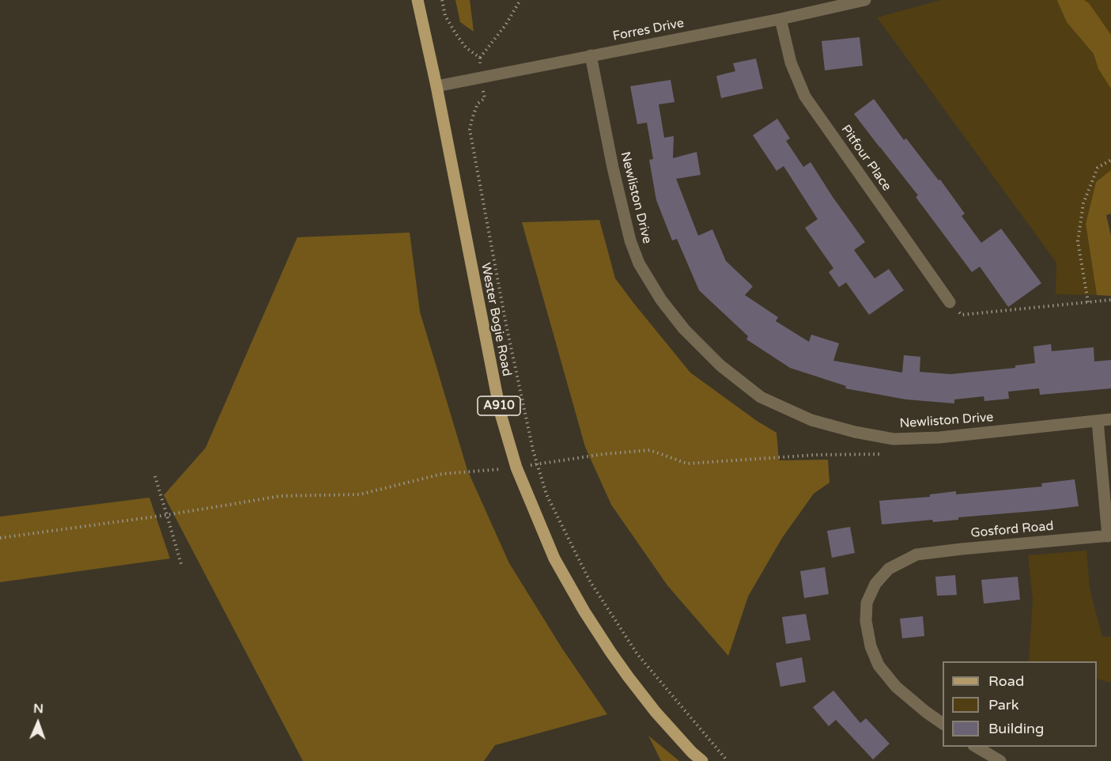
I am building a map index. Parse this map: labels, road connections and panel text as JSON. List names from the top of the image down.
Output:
{
  "streets": {
    "main road": ["Wester Bogie Road", "A910"],
    "street": [
      "Forres Drive",
      "Pitfour Place",
      "Newliston Drive",
      "Gosford Road"
    ]
  },
  "crossings": [
    ["Forres Drive", "Pitfour Place"],
    ["Forres Drive", "Newliston Drive"],
    ["Forres Drive", "Wester Bogie Road"]
  ],
  "legend": ["Road", "Park", "Building"],
  "north": "top"
}
